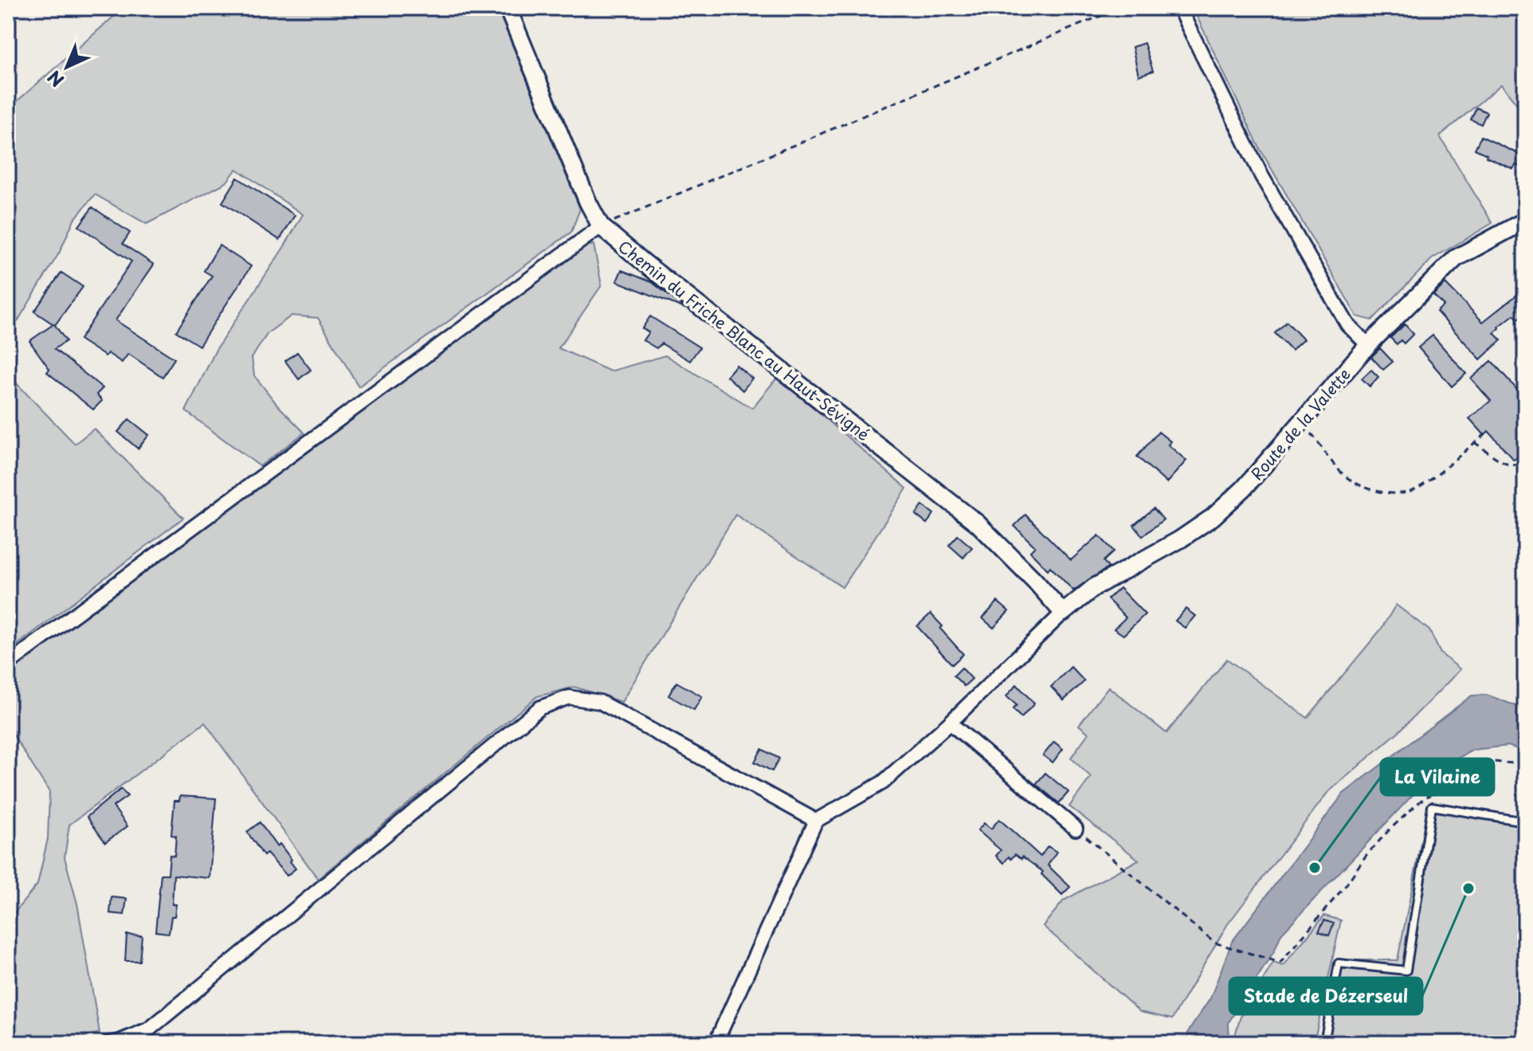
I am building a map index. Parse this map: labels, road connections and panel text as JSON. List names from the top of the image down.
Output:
{
  "streets": {
    "street": ["Chemin du Friche Blanc au Haut-Sévigné", "Route de la Valette"]
  },
  "crossings": [
    ["Chemin du Friche Blanc au Haut-Sévigné", "Route de la Valette"]
  ],
  "places": ["La Vilaine", "Stade de Dézerseul"],
  "north": "bottom left"
}
